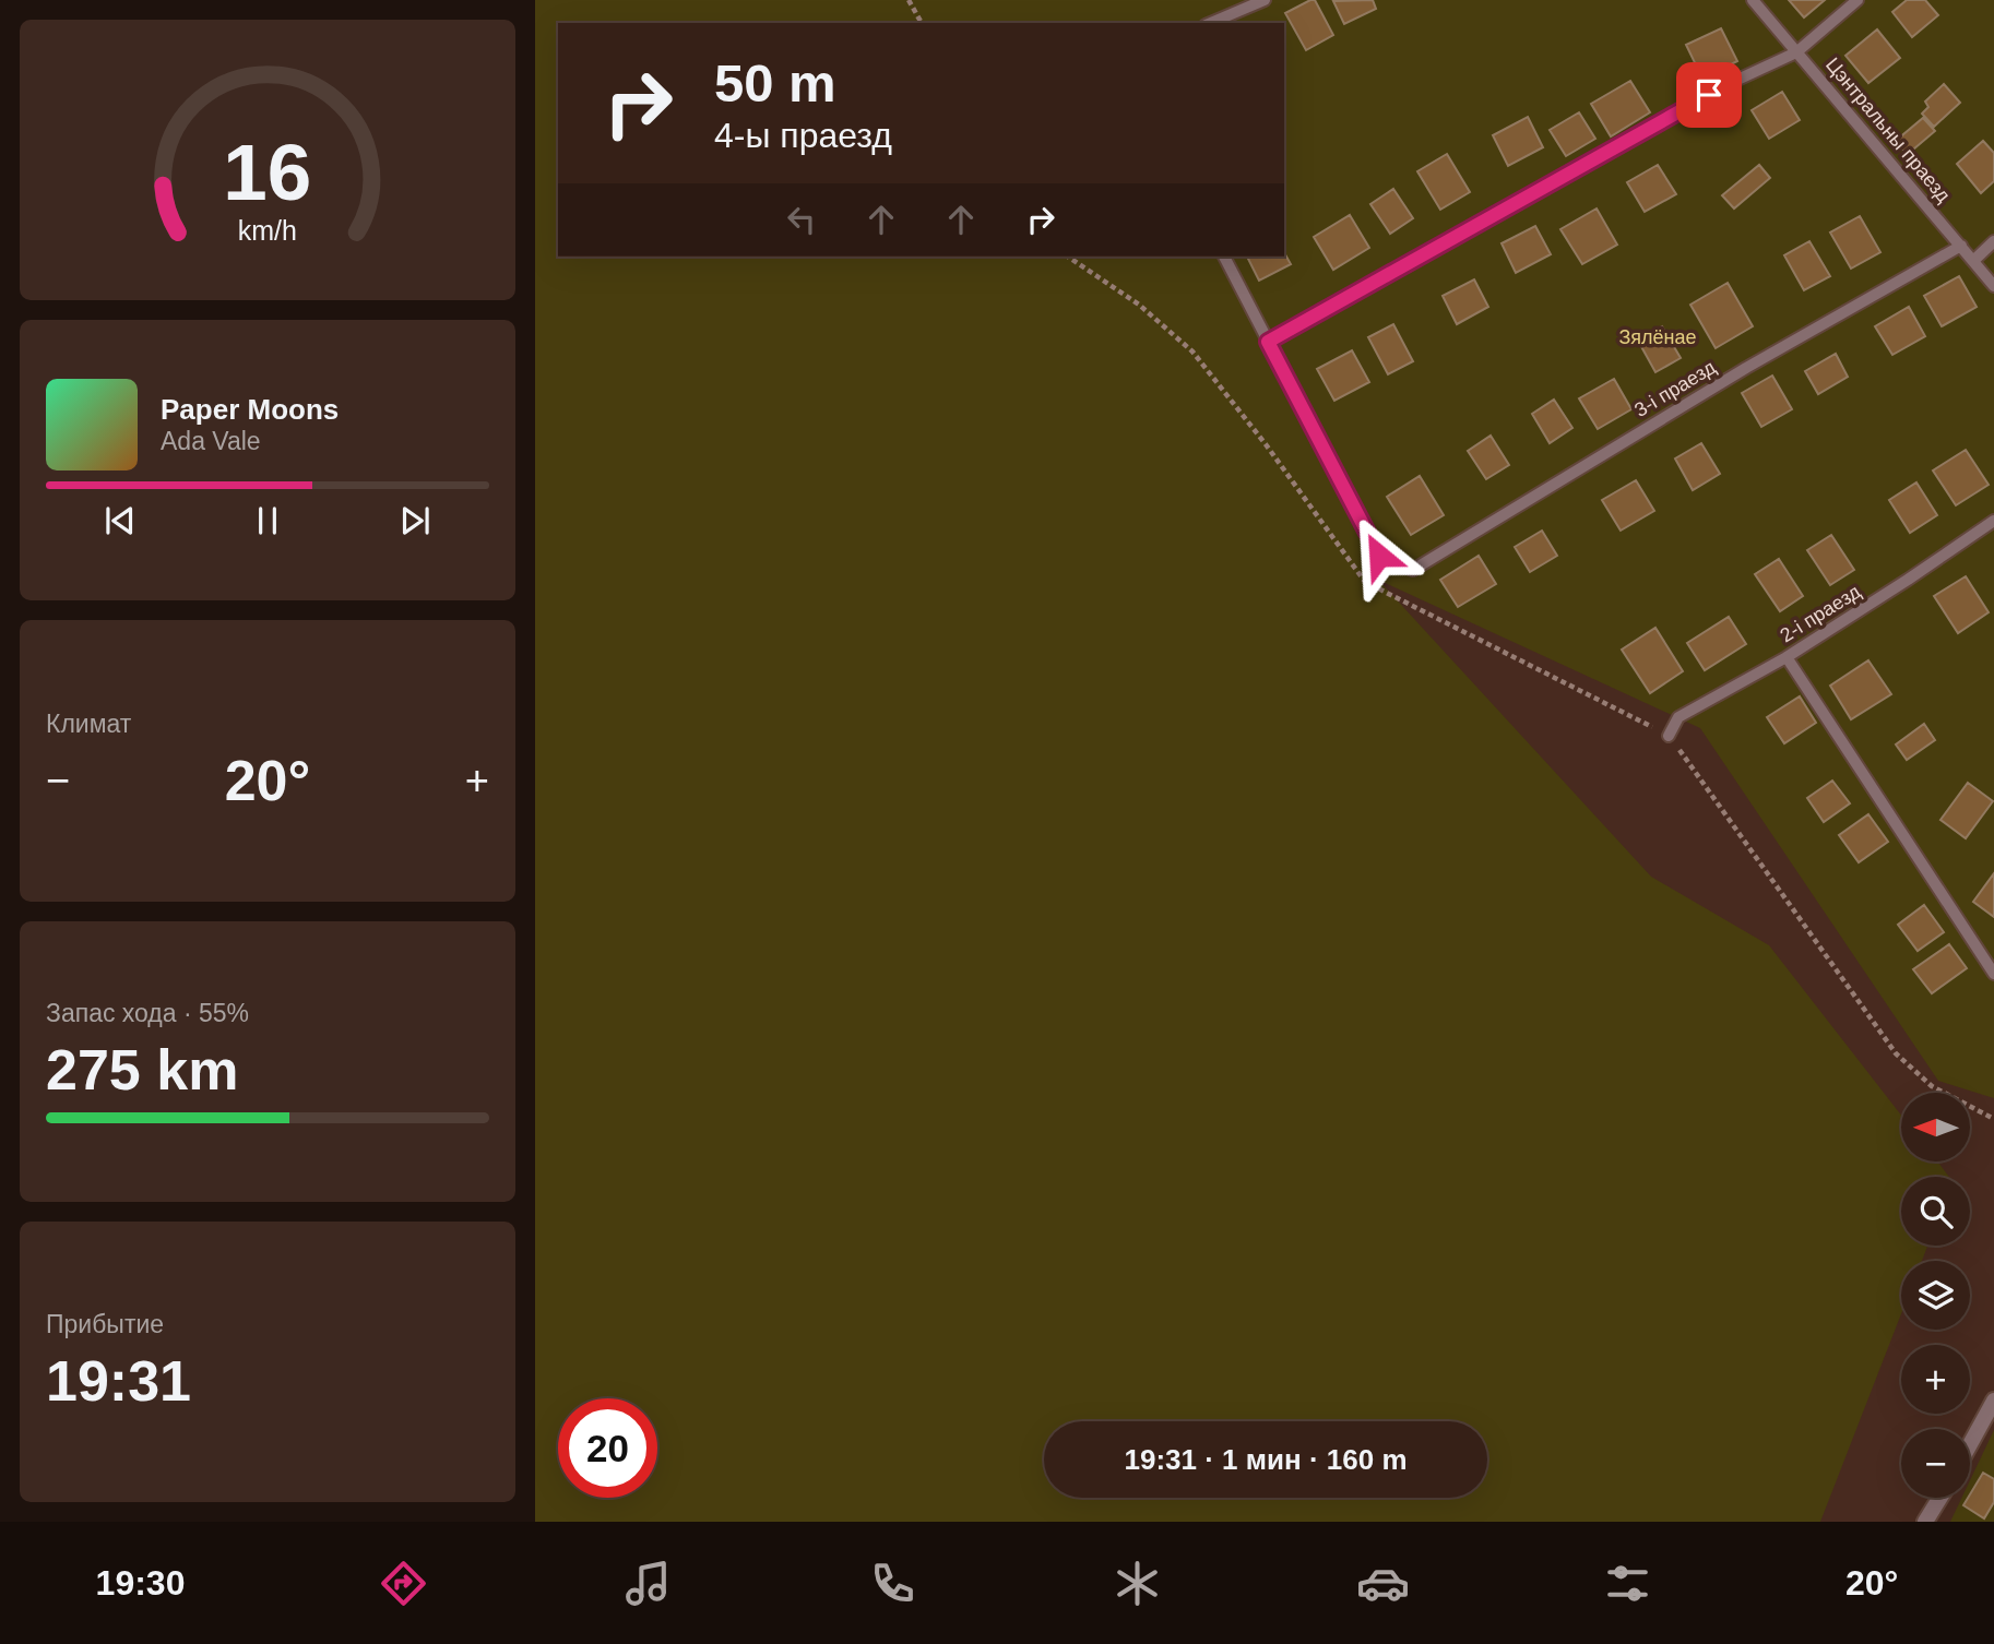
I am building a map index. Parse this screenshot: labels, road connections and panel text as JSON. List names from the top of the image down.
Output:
{
  "streets": {
    "lane": ["Цэнтральны праезд", "3-і праезд", "2-і праезд"]
  },
  "crossings": [
    ["Цэнтральны праезд", "3-і праезд"]
  ],
  "parks": ["Зялёнае"],
  "north": "left",
  "page": {
    "turn": ["50 m", "4-ы праезд"],
    "song": ["Paper Moons", "Ada Vale"],
    "tile": [
      "Климат",
      ["Запас хода · 55%", "275 km"],
      ["Прибытие", "19:31"]
    ],
    "heat": ["−", "20°", "+"],
    "map_buttons": ["+", "−"],
    "limit": "20",
    "trip": "19:31 · 1 мин · 160 m",
    "tabs": ["19:30", "20°"],
    "gauge": ["16", "km/h"]
  }
}
